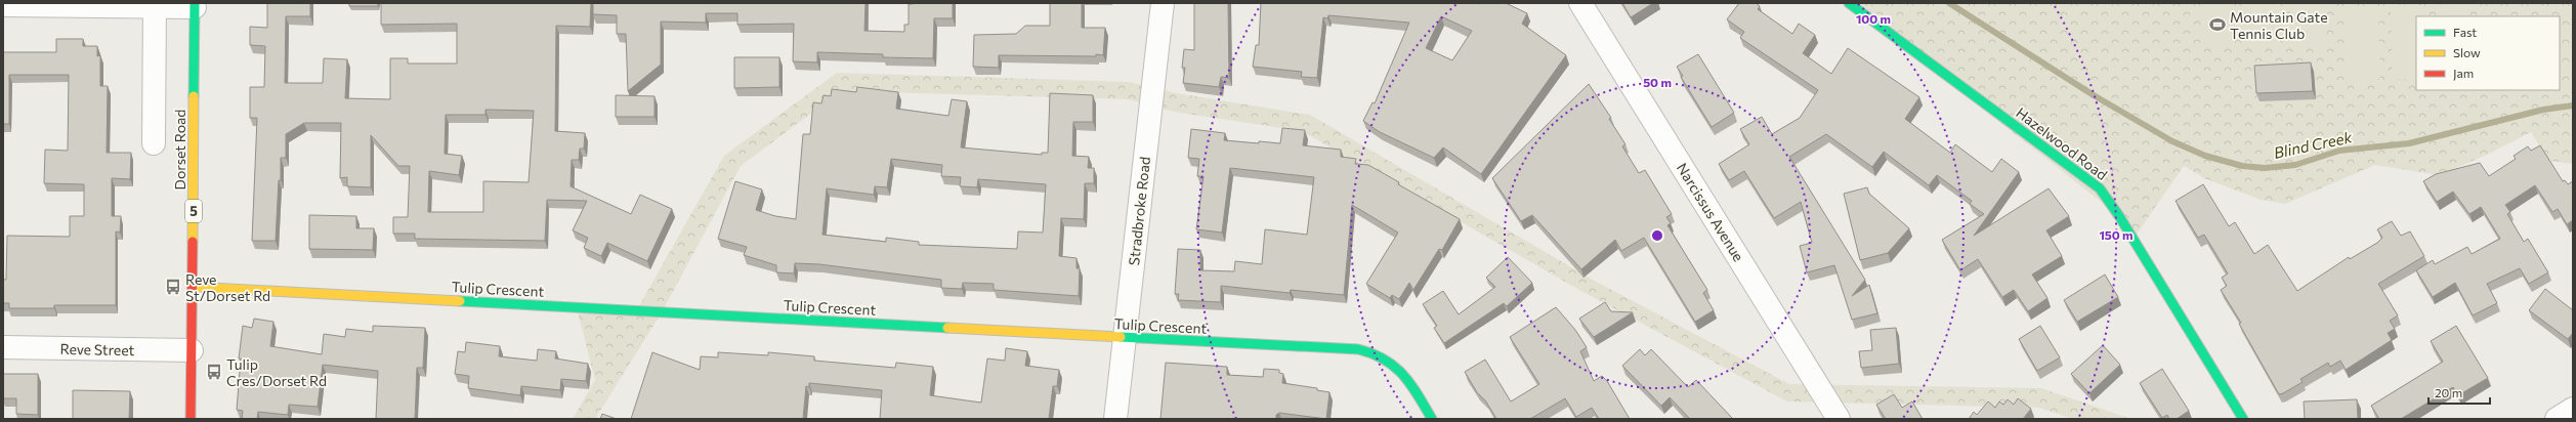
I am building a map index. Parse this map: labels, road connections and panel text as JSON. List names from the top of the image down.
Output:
{
  "streets": {
    "street": [
      "Hazelwood Road",
      "Dorset Road",
      "5",
      "Stradbroke Road",
      "Narcissus Avenue",
      "Tulip Crescent",
      "Reve Street"
    ]
  },
  "crossings": [
    ["Dorset Road", "Tulip Crescent"],
    ["Dorset Road", "Reve Street"],
    ["Stradbroke Road", "Tulip Crescent"]
  ],
  "water": ["Blind Creek"],
  "places": {
    "sports": ["Mountain Gate Tennis Club"],
    "bus stop": ["Reve St/Dorset Rd", "Tulip Cres/Dorset Rd"]
  },
  "legend": ["Fast", "Slow", "Jam"],
  "scale_bar": "20 m",
  "rings": ["100 m", "50 m", "150 m"]
}
